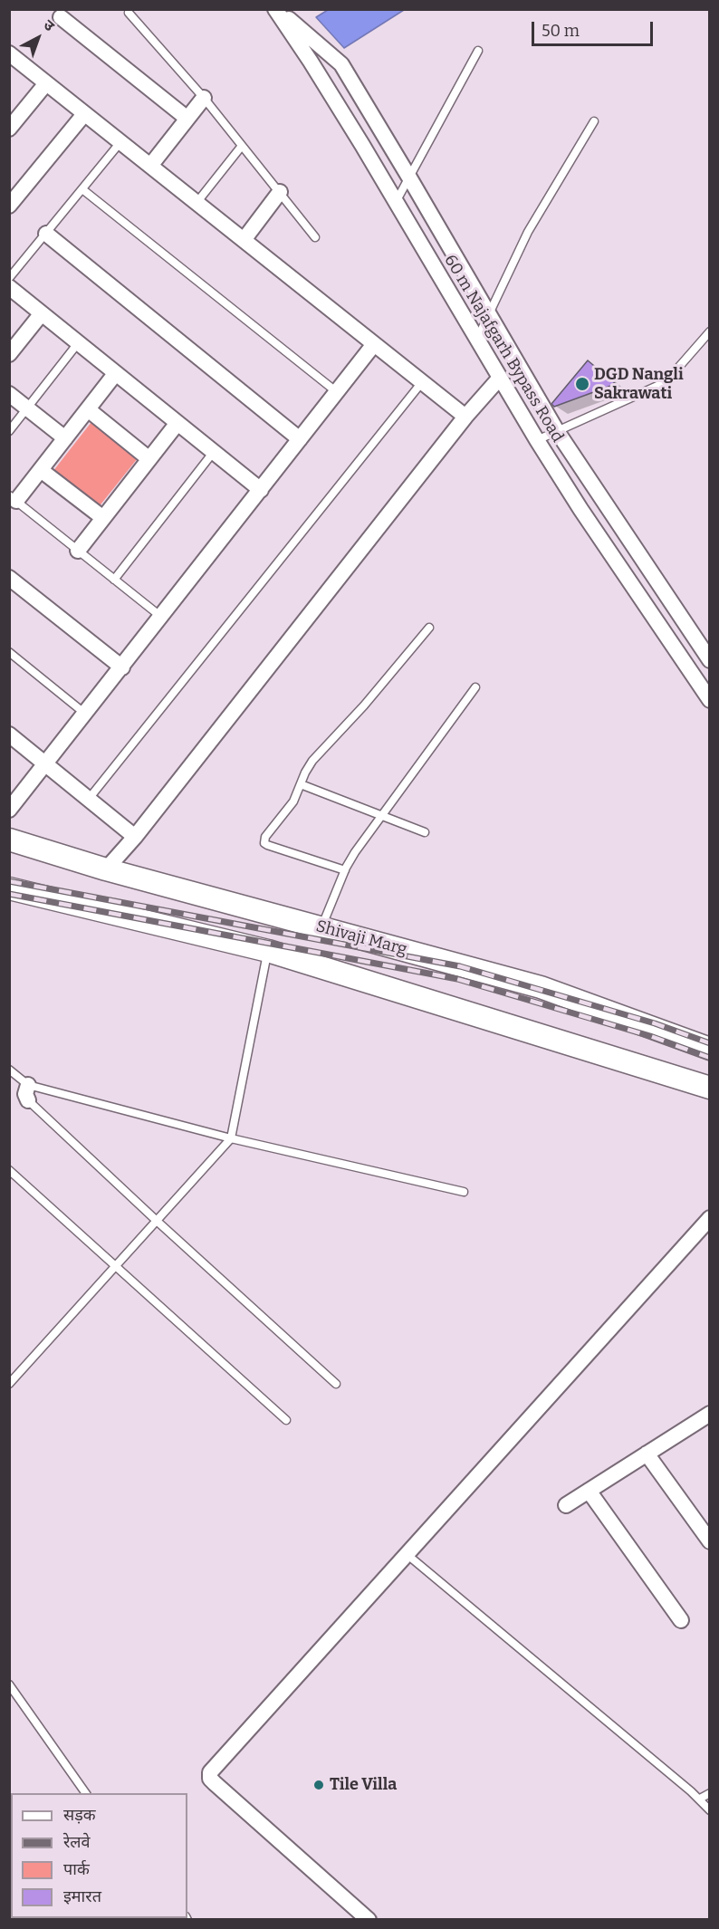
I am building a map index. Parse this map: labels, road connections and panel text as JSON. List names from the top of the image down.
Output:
{
  "streets": {
    "main road": ["Shivaji Marg"],
    "street": ["60 m Najafgarh Bypass Road"]
  },
  "places": ["DGD Nangli Sakrawati", "Tile Villa"],
  "legend": [
    "सड़क",
    "रेलवे",
    "पार्क",
    "इमारत"
  ],
  "scale_bar": "50 m",
  "north": "top right"
}
